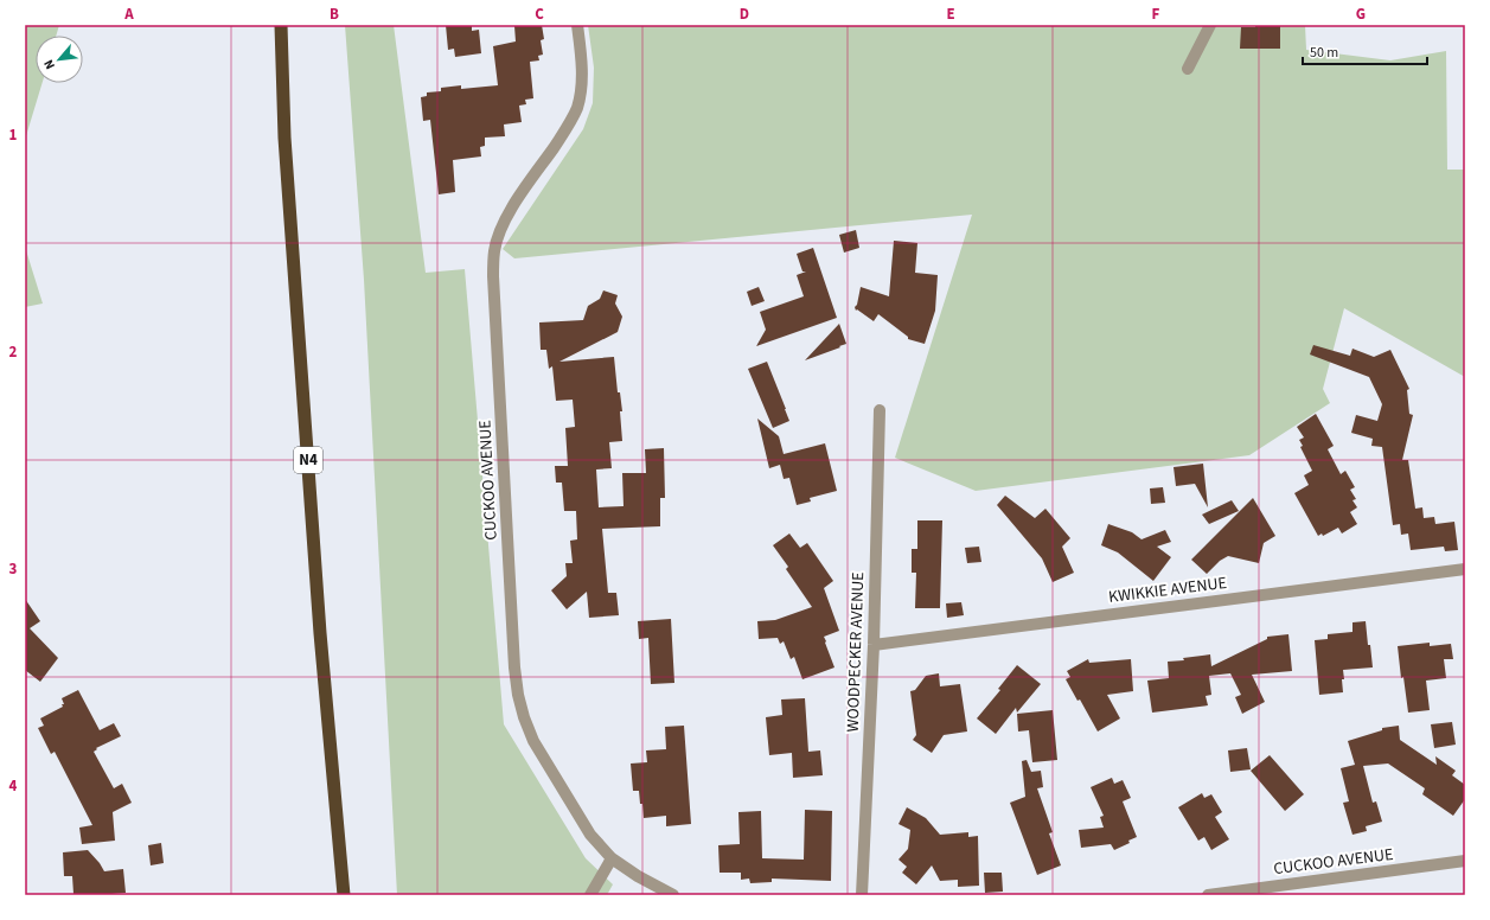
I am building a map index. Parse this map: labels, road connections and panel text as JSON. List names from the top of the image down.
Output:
{
  "streets": {
    "highway": ["N4"],
    "street": ["CUCKOO AVENUE", "KWIKKIE AVENUE", "WOODPECKER AVENUE"]
  },
  "crossings": [
    ["KWIKKIE AVENUE", "WOODPECKER AVENUE"]
  ],
  "scale_bar": "50 m",
  "north": "bottom left",
  "grid": {
    "columns": [
      "A",
      "B",
      "C",
      "D",
      "E",
      "F",
      "G"
    ],
    "rows": [
      "1",
      "2",
      "3",
      "4"
    ]
  }
}
